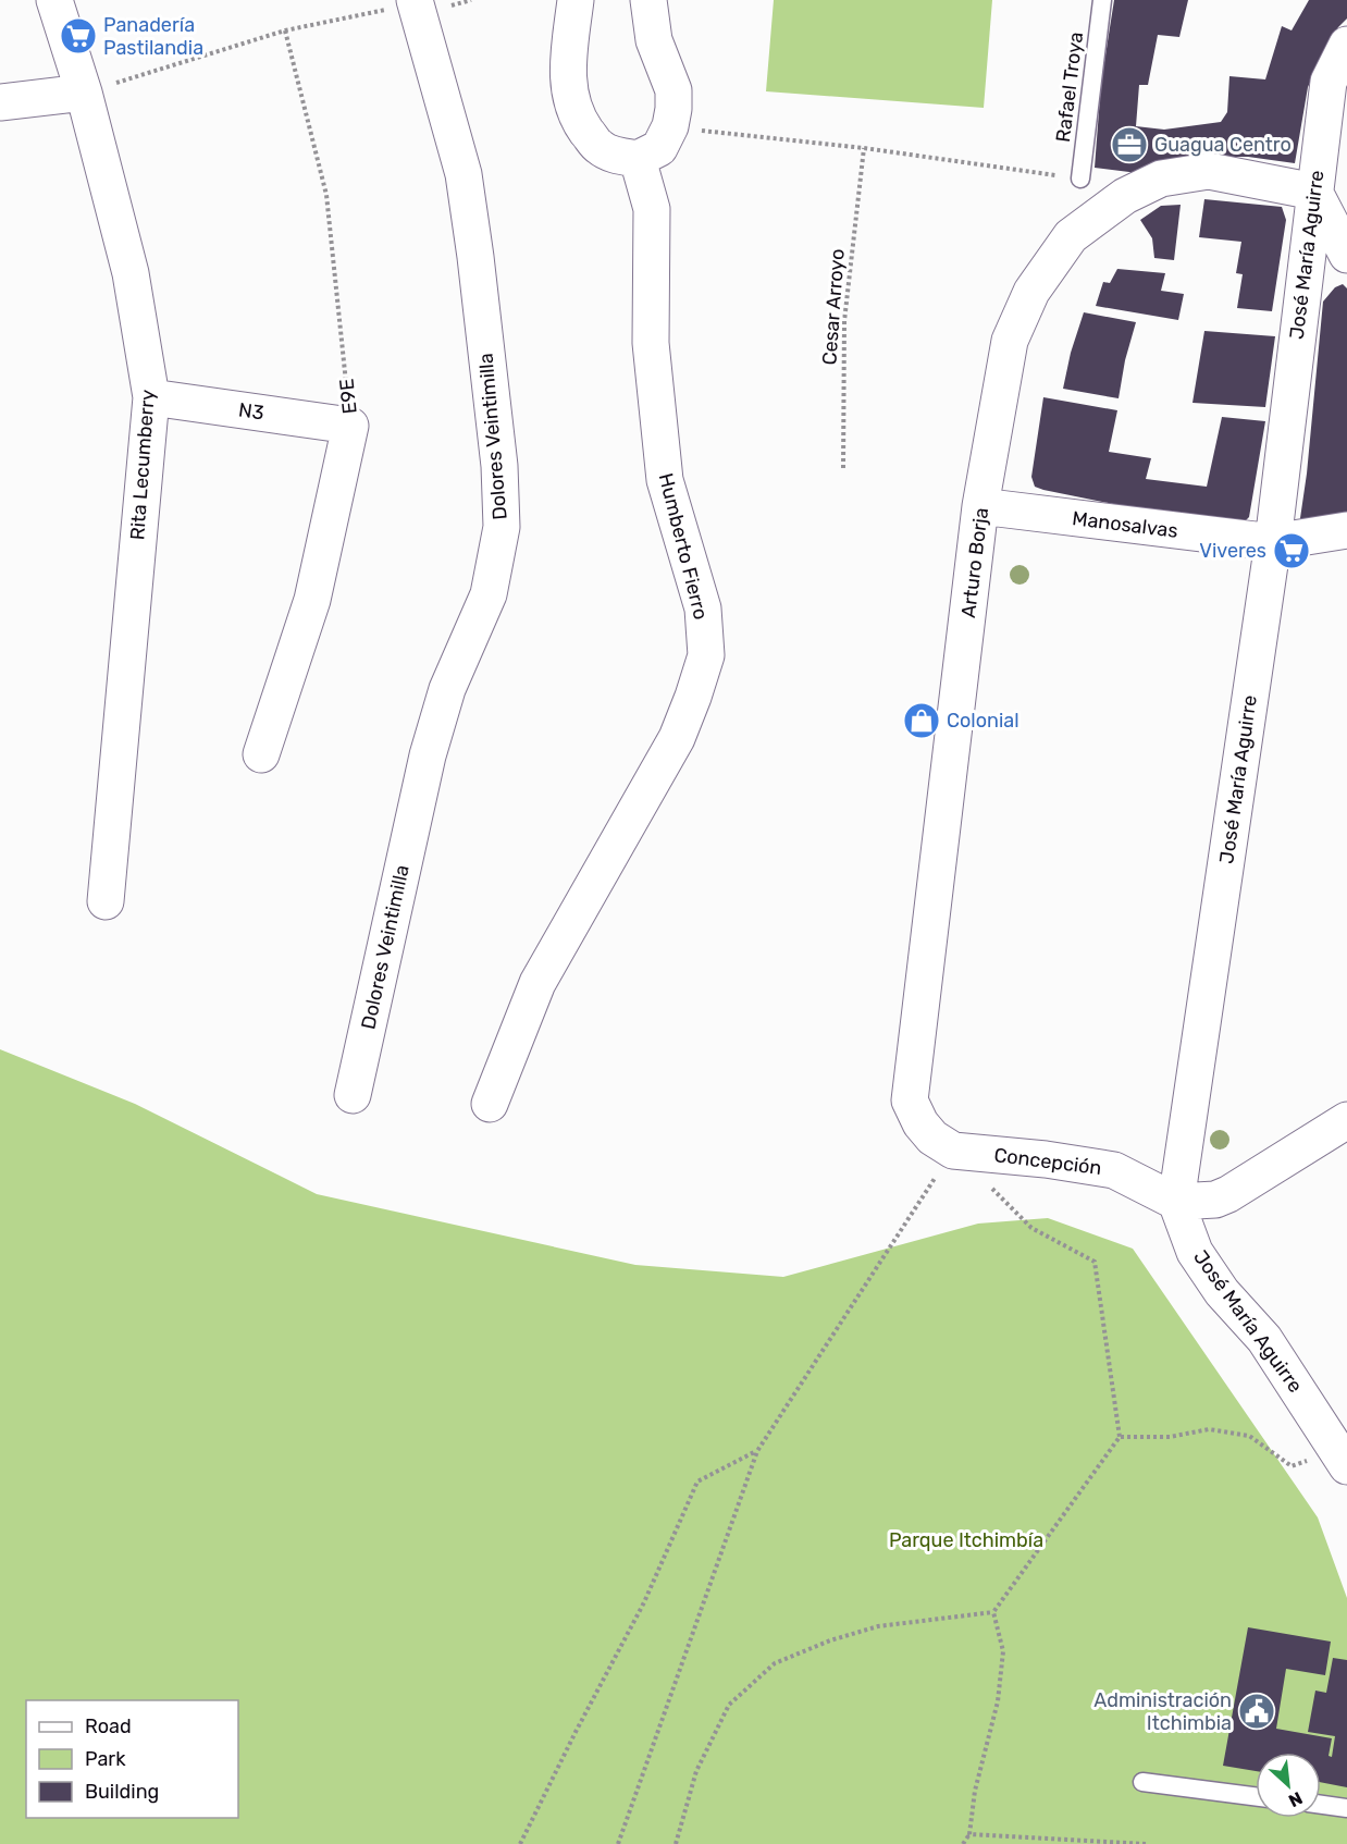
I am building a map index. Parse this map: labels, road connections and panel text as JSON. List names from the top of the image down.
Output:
{
  "streets": {
    "street": [
      "José María Aguirre",
      "E9E",
      "N3",
      "Dolores Veintimilla",
      "Rita Lecumberry",
      "Manosalvas",
      "Humberto Fierro",
      "Arturo Borja",
      "Concepción"
    ],
    "lane": ["Rafael Troya"],
    "path": ["Cesar Arroyo"]
  },
  "crossings": [
    ["José María Aguirre", "Manosalvas"],
    ["José María Aguirre", "Arturo Borja"],
    ["José María Aguirre", "Concepción"],
    ["E9E", "N3"],
    ["N3", "Rita Lecumberry"],
    ["Manosalvas", "Arturo Borja"],
    ["Arturo Borja", "Concepción"]
  ],
  "parks": ["Parque Itchimbía"],
  "places": {
    "supermarket": ["Panadería Pastilandia", "Viveres"],
    "office": ["Guagua Centro"],
    "shop": ["Colonial"],
    "public building": ["Administración Itchimbia"]
  },
  "legend": ["Road", "Park", "Building"],
  "north": "bottom right"
}
